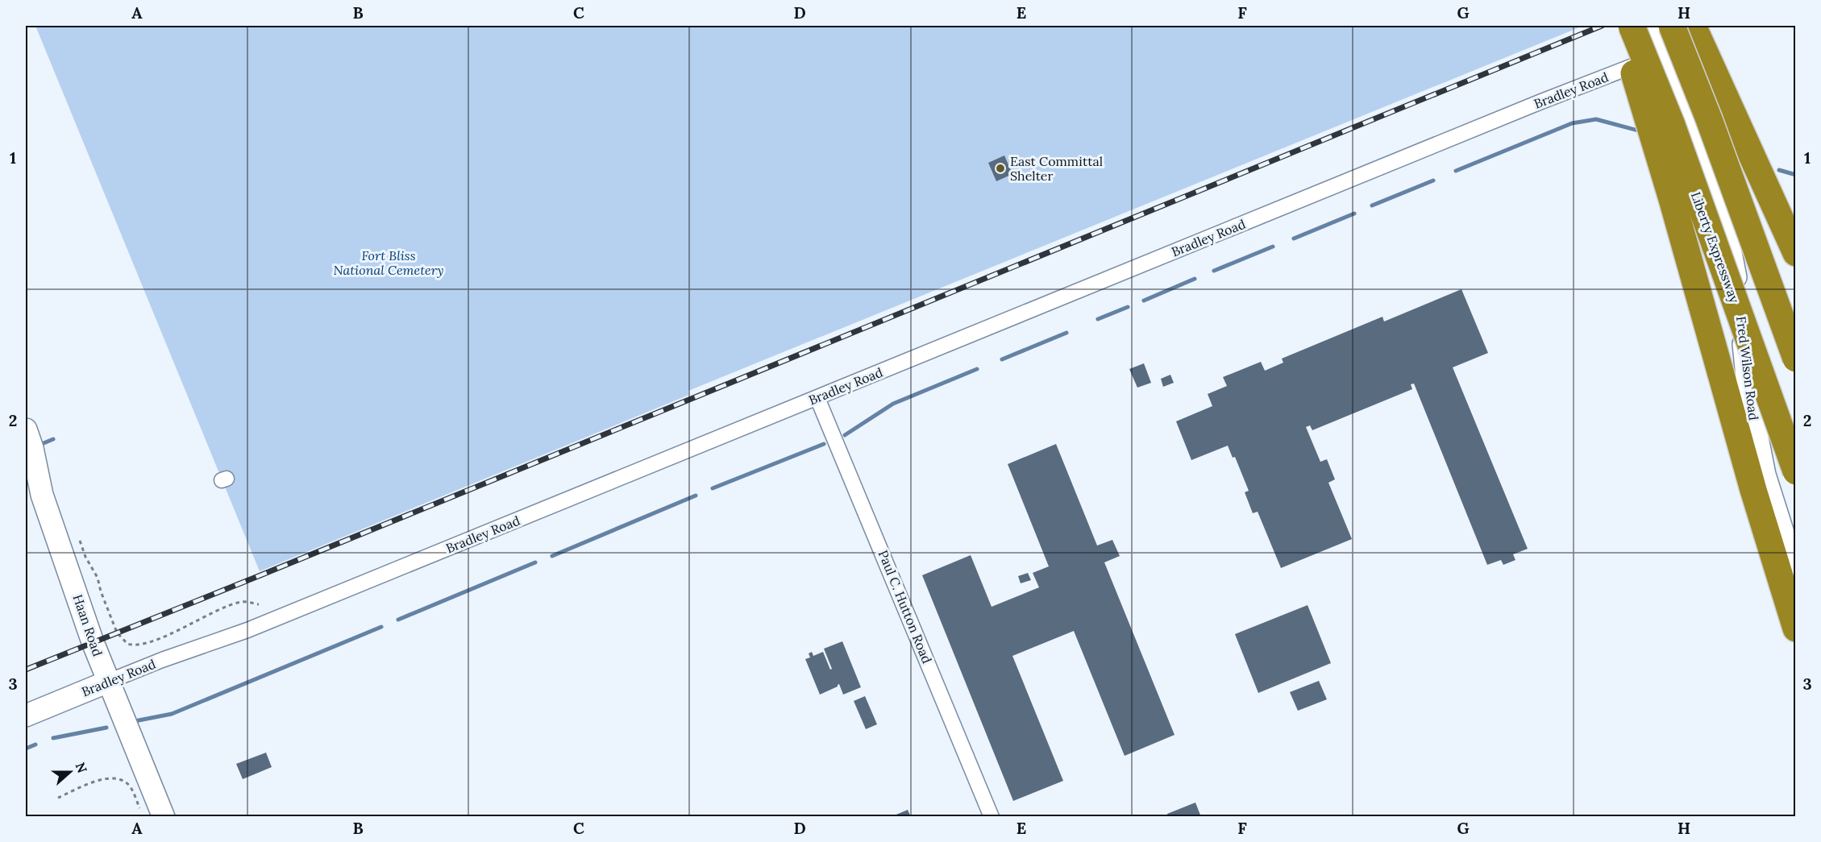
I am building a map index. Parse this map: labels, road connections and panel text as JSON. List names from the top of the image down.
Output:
{
  "streets": {
    "highway": ["Liberty Expressway"],
    "main road": ["Bradley Road", "Fred Wilson Road", "Haan Road"],
    "street": ["Paul C. Hutton Road"]
  },
  "crossings": [
    ["Bradley Road", "Fred Wilson Road"],
    ["Bradley Road", "Paul C. Hutton Road"],
    ["Bradley Road", "Haan Road"]
  ],
  "parks": ["Fort Bliss National Cemetery"],
  "places": ["East Committal Shelter"],
  "north": "right",
  "grid": {
    "columns": [
      "A",
      "B",
      "C",
      "D",
      "E",
      "F",
      "G",
      "H"
    ],
    "rows": ["1", "2", "3"]
  }
}
